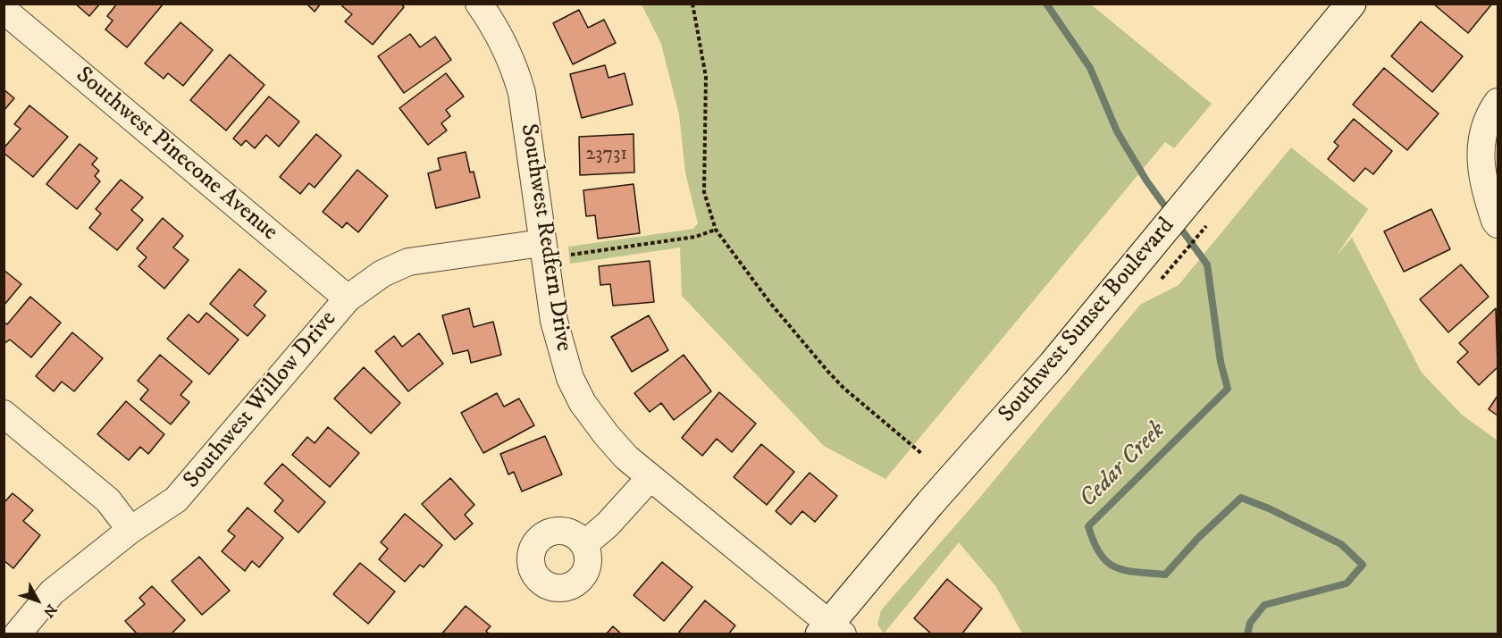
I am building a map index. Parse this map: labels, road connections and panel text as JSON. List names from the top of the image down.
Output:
{
  "streets": {
    "main road": ["Southwest Sunset Boulevard"],
    "street": ["Southwest Pinecone Avenue", "Southwest Redfern Drive", "Southwest Willow Drive"]
  },
  "crossings": [
    ["Southwest Pinecone Avenue", "Southwest Willow Drive"],
    ["Southwest Redfern Drive", "Southwest Sunset Boulevard"],
    ["Southwest Redfern Drive", "Southwest Willow Drive"]
  ],
  "water": ["Cedar Creek"],
  "house_numbers": ["23731"],
  "north": "bottom right"
}
